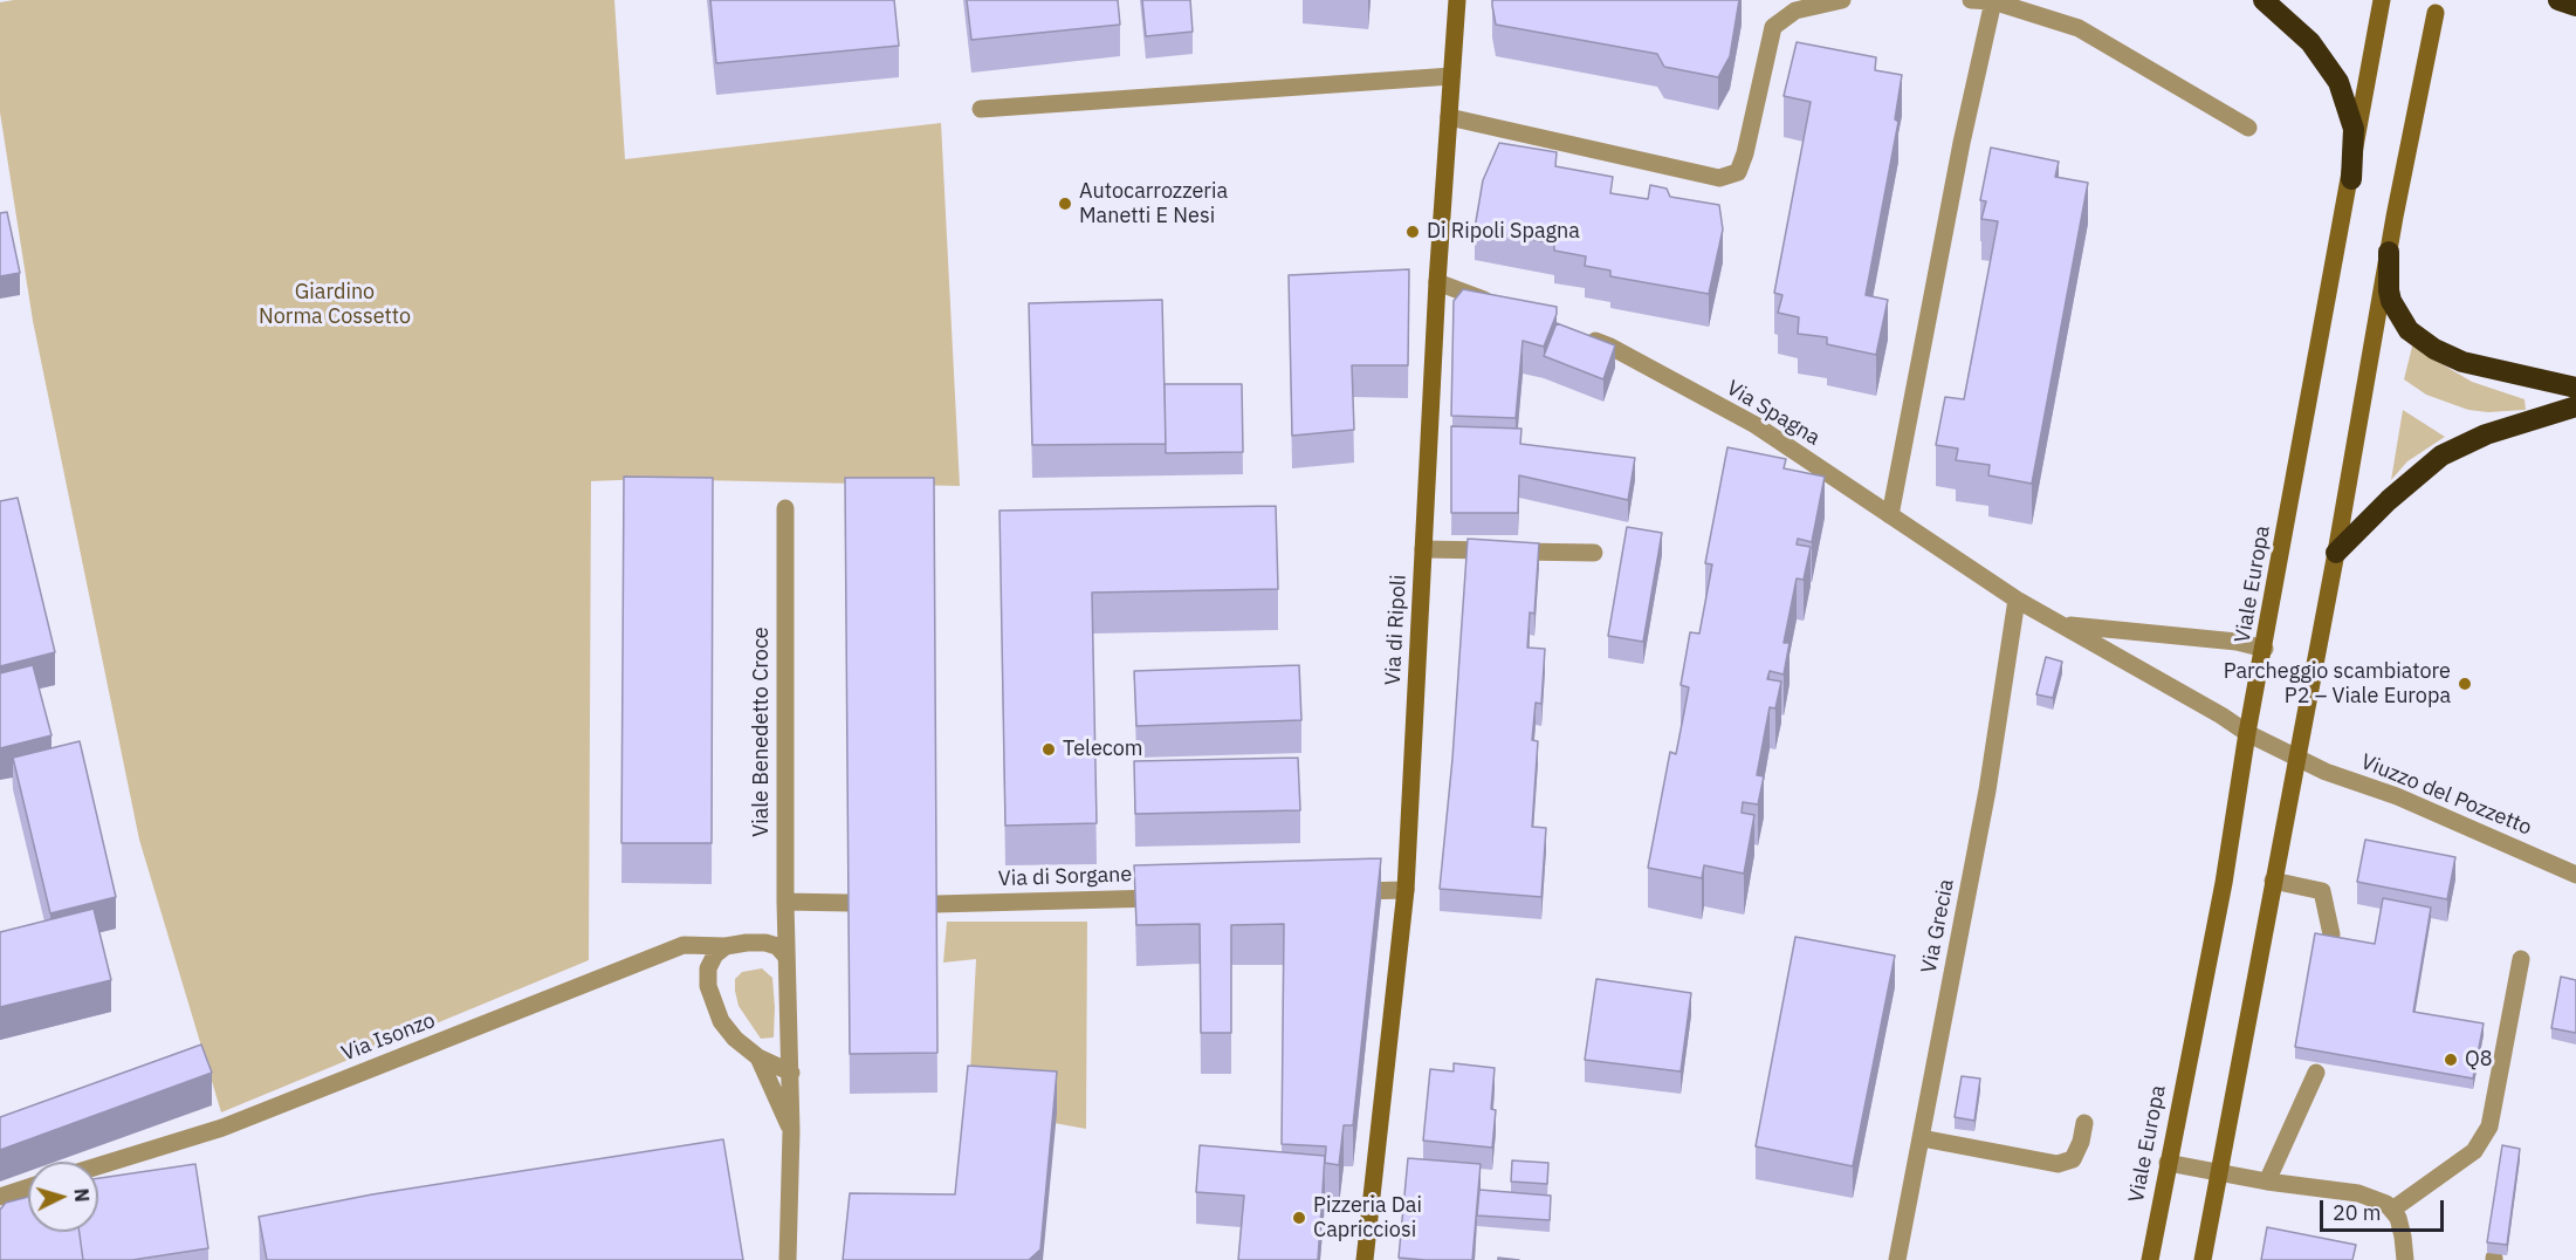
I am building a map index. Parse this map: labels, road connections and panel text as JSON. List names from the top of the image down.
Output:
{
  "streets": {
    "main road": ["Viale Europa", "Via di Ripoli"],
    "street": [
      "Via Spagna",
      "Viale Benedetto Croce",
      "Viuzzo del Pozzetto",
      "Via di Sorgane",
      "Via Grecia",
      "Via Isonzo"
    ]
  },
  "crossings": [
    ["Via Spagna", "Viale Europa"],
    ["Via Spagna", "Viuzzo del Pozzetto"],
    ["Via Spagna", "Via Grecia"],
    ["Viale Benedetto Croce", "Via Isonzo"]
  ],
  "parks": ["Giardino Norma Cossetto"],
  "places": [
    "Autocarrozzeria Manetti E Nesi",
    "Di Ripoli Spagna",
    "Parcheggio scambiatore P2 – Viale Europa",
    "Telecom",
    "Q8",
    "Pizzeria Dai Capricciosi"
  ],
  "scale_bar": "20 m",
  "north": "right"
}
